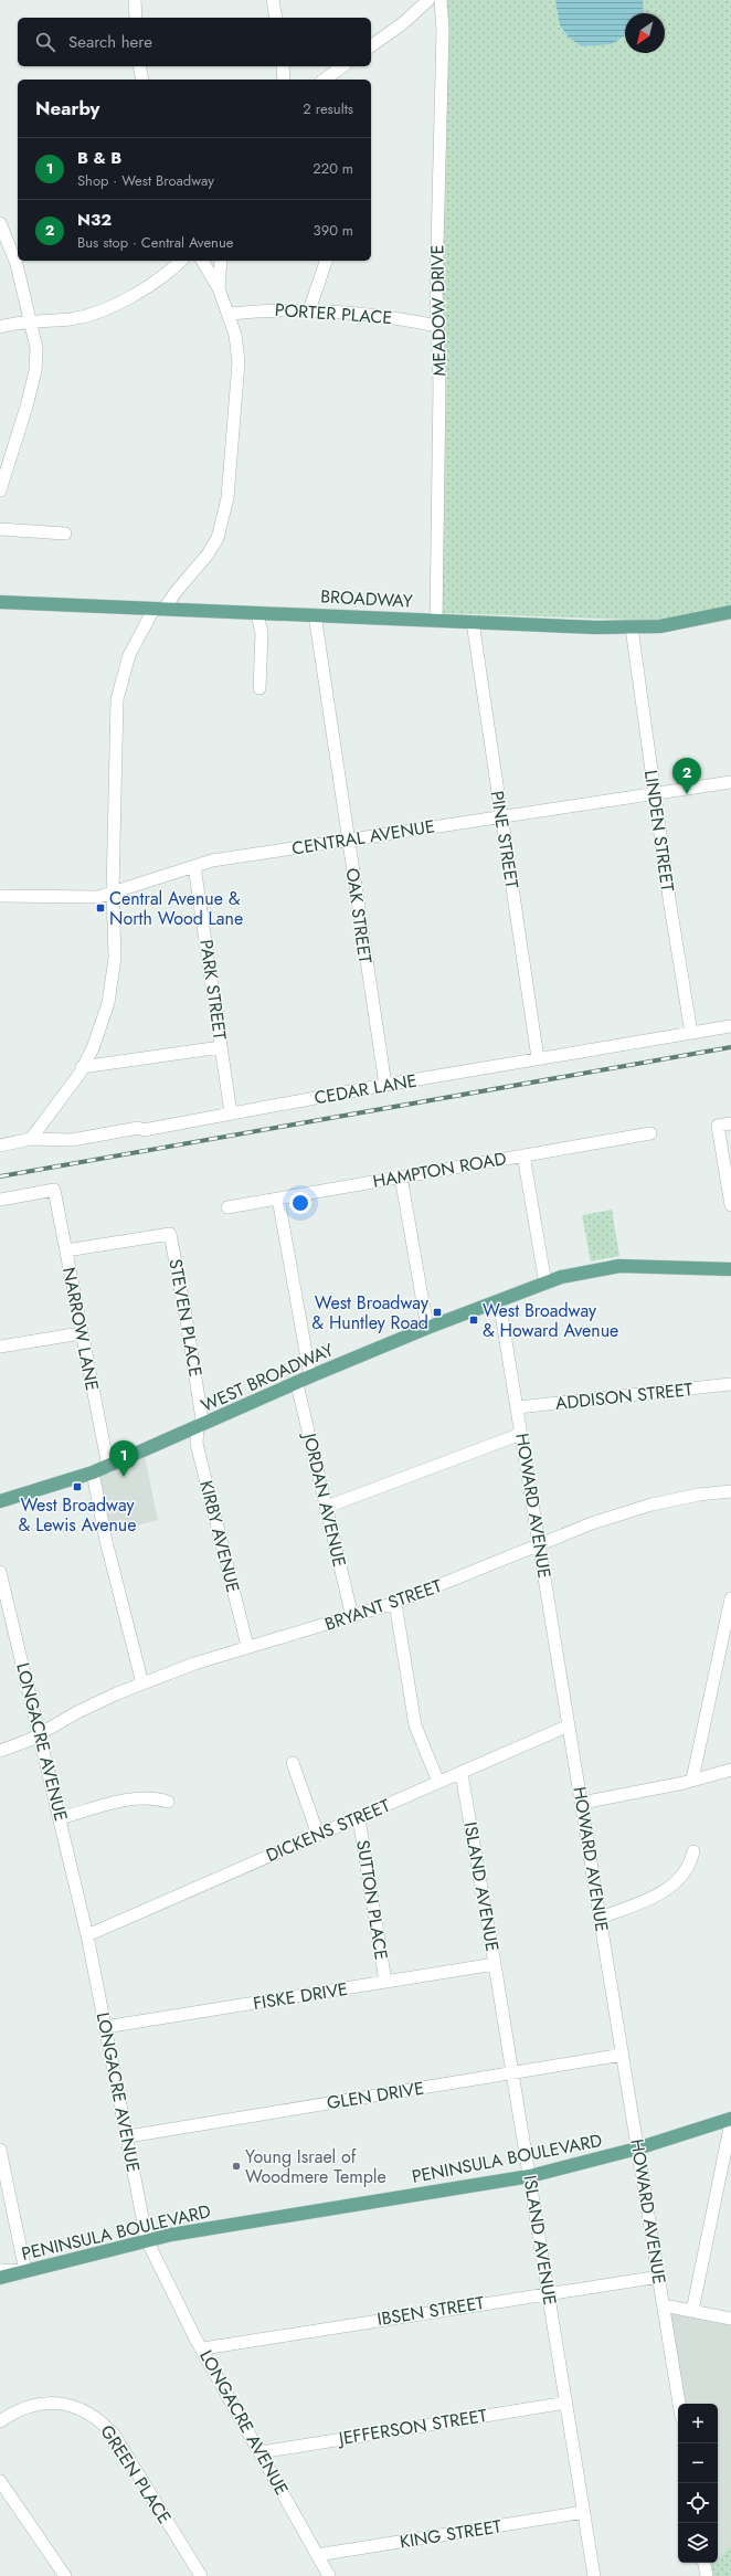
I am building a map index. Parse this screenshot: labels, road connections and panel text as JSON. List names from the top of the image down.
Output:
{
  "streets": {
    "main road": ["BROADWAY", "WEST BROADWAY", "PENINSULA BOULEVARD"],
    "street": [
      "MEADOW DRIVE",
      "PORTER PLACE",
      "LINDEN STREET",
      "CENTRAL AVENUE",
      "PINE STREET",
      "OAK STREET",
      "PARK STREET",
      "CEDAR LANE",
      "HAMPTON ROAD",
      "STEVEN PLACE",
      "NARROW LANE",
      "ADDISON STREET",
      "JORDAN AVENUE",
      "HOWARD AVENUE",
      "KIRBY AVENUE",
      "BRYANT STREET",
      "LONGACRE AVENUE",
      "DICKENS STREET",
      "ISLAND AVENUE",
      "SUTTON PLACE",
      "FISKE DRIVE",
      "GLEN DRIVE",
      "IBSEN STREET",
      "JEFFERSON STREET",
      "GREEN PLACE",
      "KING STREET"
    ]
  },
  "crossings": [
    ["MEADOW DRIVE", "PORTER PLACE"],
    ["MEADOW DRIVE", "BROADWAY"],
    ["BROADWAY", "LINDEN STREET"],
    ["BROADWAY", "PINE STREET"],
    ["BROADWAY", "OAK STREET"],
    ["LINDEN STREET", "CENTRAL AVENUE"],
    ["LINDEN STREET", "CEDAR LANE"],
    ["CENTRAL AVENUE", "PINE STREET"],
    ["CENTRAL AVENUE", "OAK STREET"],
    ["CENTRAL AVENUE", "PARK STREET"],
    ["PINE STREET", "CEDAR LANE"],
    ["OAK STREET", "CEDAR LANE"],
    ["PARK STREET", "CEDAR LANE"],
    ["STEVEN PLACE", "NARROW LANE"],
    ["STEVEN PLACE", "WEST BROADWAY"],
    ["STEVEN PLACE", "KIRBY AVENUE"],
    ["NARROW LANE", "WEST BROADWAY"],
    ["WEST BROADWAY", "JORDAN AVENUE"],
    ["WEST BROADWAY", "HOWARD AVENUE"],
    ["WEST BROADWAY", "KIRBY AVENUE"],
    ["ADDISON STREET", "HOWARD AVENUE"],
    ["JORDAN AVENUE", "BRYANT STREET"],
    ["HOWARD AVENUE", "BRYANT STREET"],
    ["HOWARD AVENUE", "DICKENS STREET"],
    ["HOWARD AVENUE", "GLEN DRIVE"],
    ["HOWARD AVENUE", "PENINSULA BOULEVARD"],
    ["HOWARD AVENUE", "IBSEN STREET"],
    ["KIRBY AVENUE", "BRYANT STREET"],
    ["BRYANT STREET", "LONGACRE AVENUE"],
    ["LONGACRE AVENUE", "DICKENS STREET"],
    ["LONGACRE AVENUE", "FISKE DRIVE"],
    ["LONGACRE AVENUE", "GLEN DRIVE"],
    ["LONGACRE AVENUE", "PENINSULA BOULEVARD"],
    ["LONGACRE AVENUE", "IBSEN STREET"],
    ["LONGACRE AVENUE", "JEFFERSON STREET"],
    ["LONGACRE AVENUE", "KING STREET"],
    ["DICKENS STREET", "ISLAND AVENUE"],
    ["DICKENS STREET", "SUTTON PLACE"],
    ["ISLAND AVENUE", "FISKE DRIVE"],
    ["ISLAND AVENUE", "GLEN DRIVE"],
    ["ISLAND AVENUE", "PENINSULA BOULEVARD"],
    ["ISLAND AVENUE", "IBSEN STREET"],
    ["ISLAND AVENUE", "JEFFERSON STREET"],
    ["ISLAND AVENUE", "KING STREET"],
    ["SUTTON PLACE", "FISKE DRIVE"]
  ],
  "places": {
    "transit": [
      "Central Avenue & North Wood Lane",
      "West Broadway & Huntley Road",
      "West Broadway & Howard Avenue",
      "West Broadway & Lewis Avenue"
    ],
    "other": ["Young Israel of Woodmere Temple"]
  },
  "north": "bottom left",
  "page": {
    "search": "Search here",
    "heading": ["Nearby", "2 results"],
    "list": [
      {
        "mark": "1",
        "name": "B & B",
        "note": "Shop · West Broadway",
        "value": "220 m"
      },
      {
        "mark": "2",
        "name": "N32",
        "note": "Bus stop · Central Avenue",
        "value": "390 m"
      }
    ],
    "pins": ["2", "1"],
    "map_buttons": ["+", "−"]
  }
}
